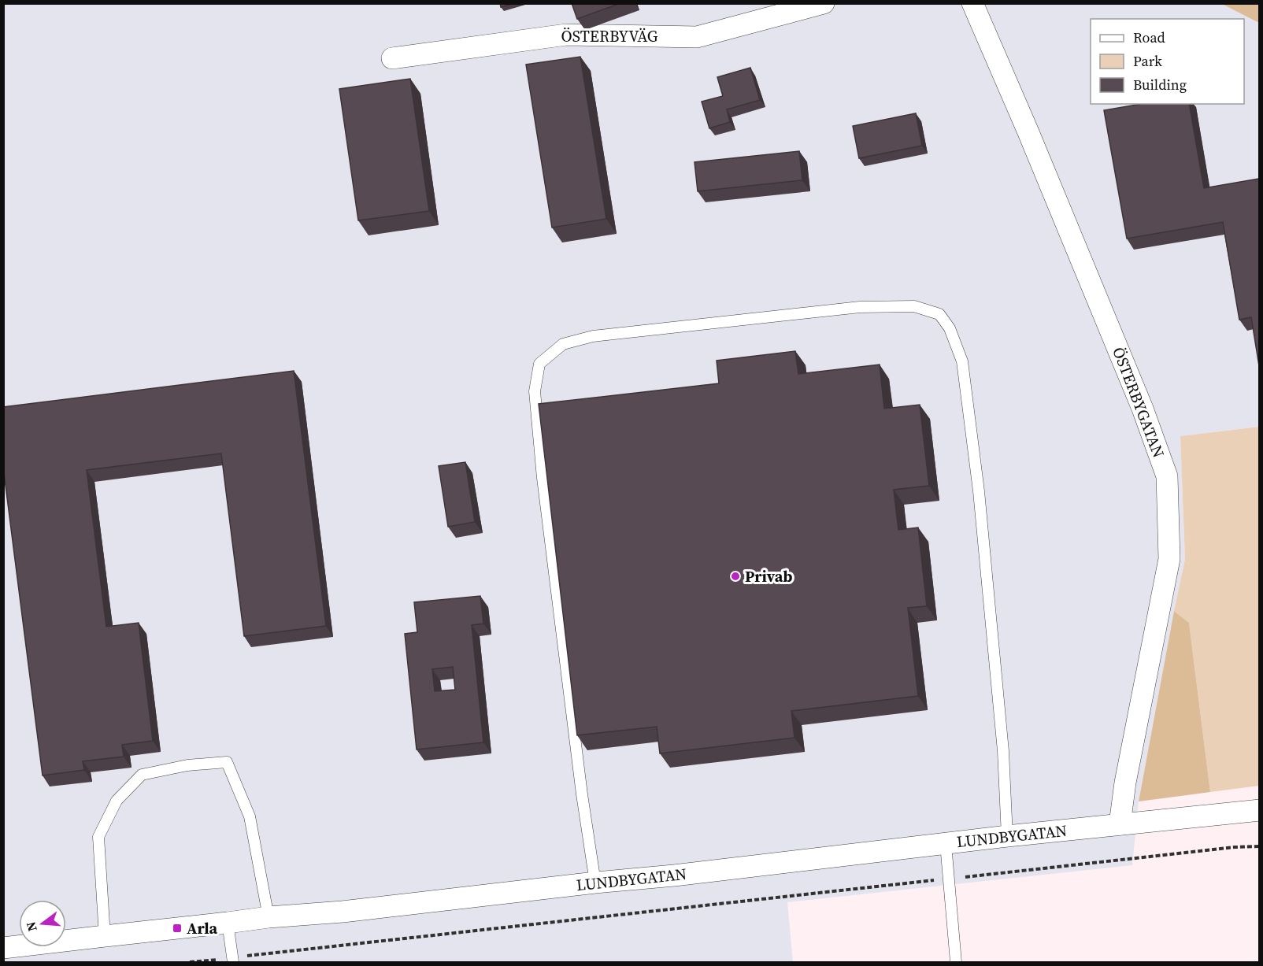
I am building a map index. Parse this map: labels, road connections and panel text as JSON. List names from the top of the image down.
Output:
{
  "streets": {
    "street": ["ÖSTERBYVÄG", "ÖSTERBYGATAN", "LUNDBYGATAN"]
  },
  "crossings": [
    ["ÖSTERBYGATAN", "LUNDBYGATAN"]
  ],
  "places": {
    "other": ["Privab"],
    "transit": ["Arla"]
  },
  "legend": ["Road", "Park", "Building"],
  "north": "left"
}
